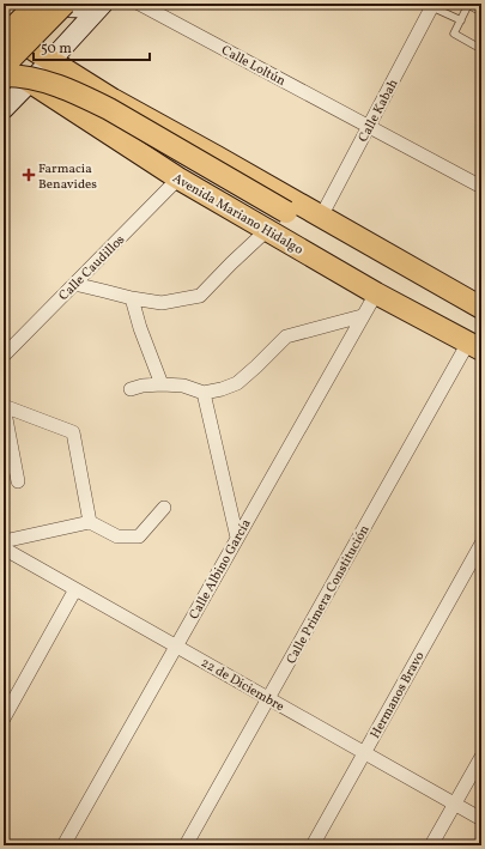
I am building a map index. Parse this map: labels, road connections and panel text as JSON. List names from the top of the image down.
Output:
{
  "streets": {
    "main road": ["Avenida Mariano Hidalgo"],
    "street": [
      "Calle Loltún",
      "Calle Kabah",
      "Calle Caudillos",
      "Calle Albino García",
      "Calle Primera Constitución",
      "22 de Diciembre",
      "Hermanos Bravo"
    ]
  },
  "crossings": [
    ["Calle Loltún", "Calle Kabah"],
    ["Avenida Mariano Hidalgo", "Calle Caudillos"],
    ["Avenida Mariano Hidalgo", "Calle Albino García"],
    ["Avenida Mariano Hidalgo", "Calle Primera Constitución"],
    ["Calle Albino García", "22 de Diciembre"],
    ["Calle Primera Constitución", "22 de Diciembre"],
    ["22 de Diciembre", "Hermanos Bravo"]
  ],
  "places": {
    "health": ["Farmacia Benavides"]
  },
  "scale_bar": "50 m"
}
